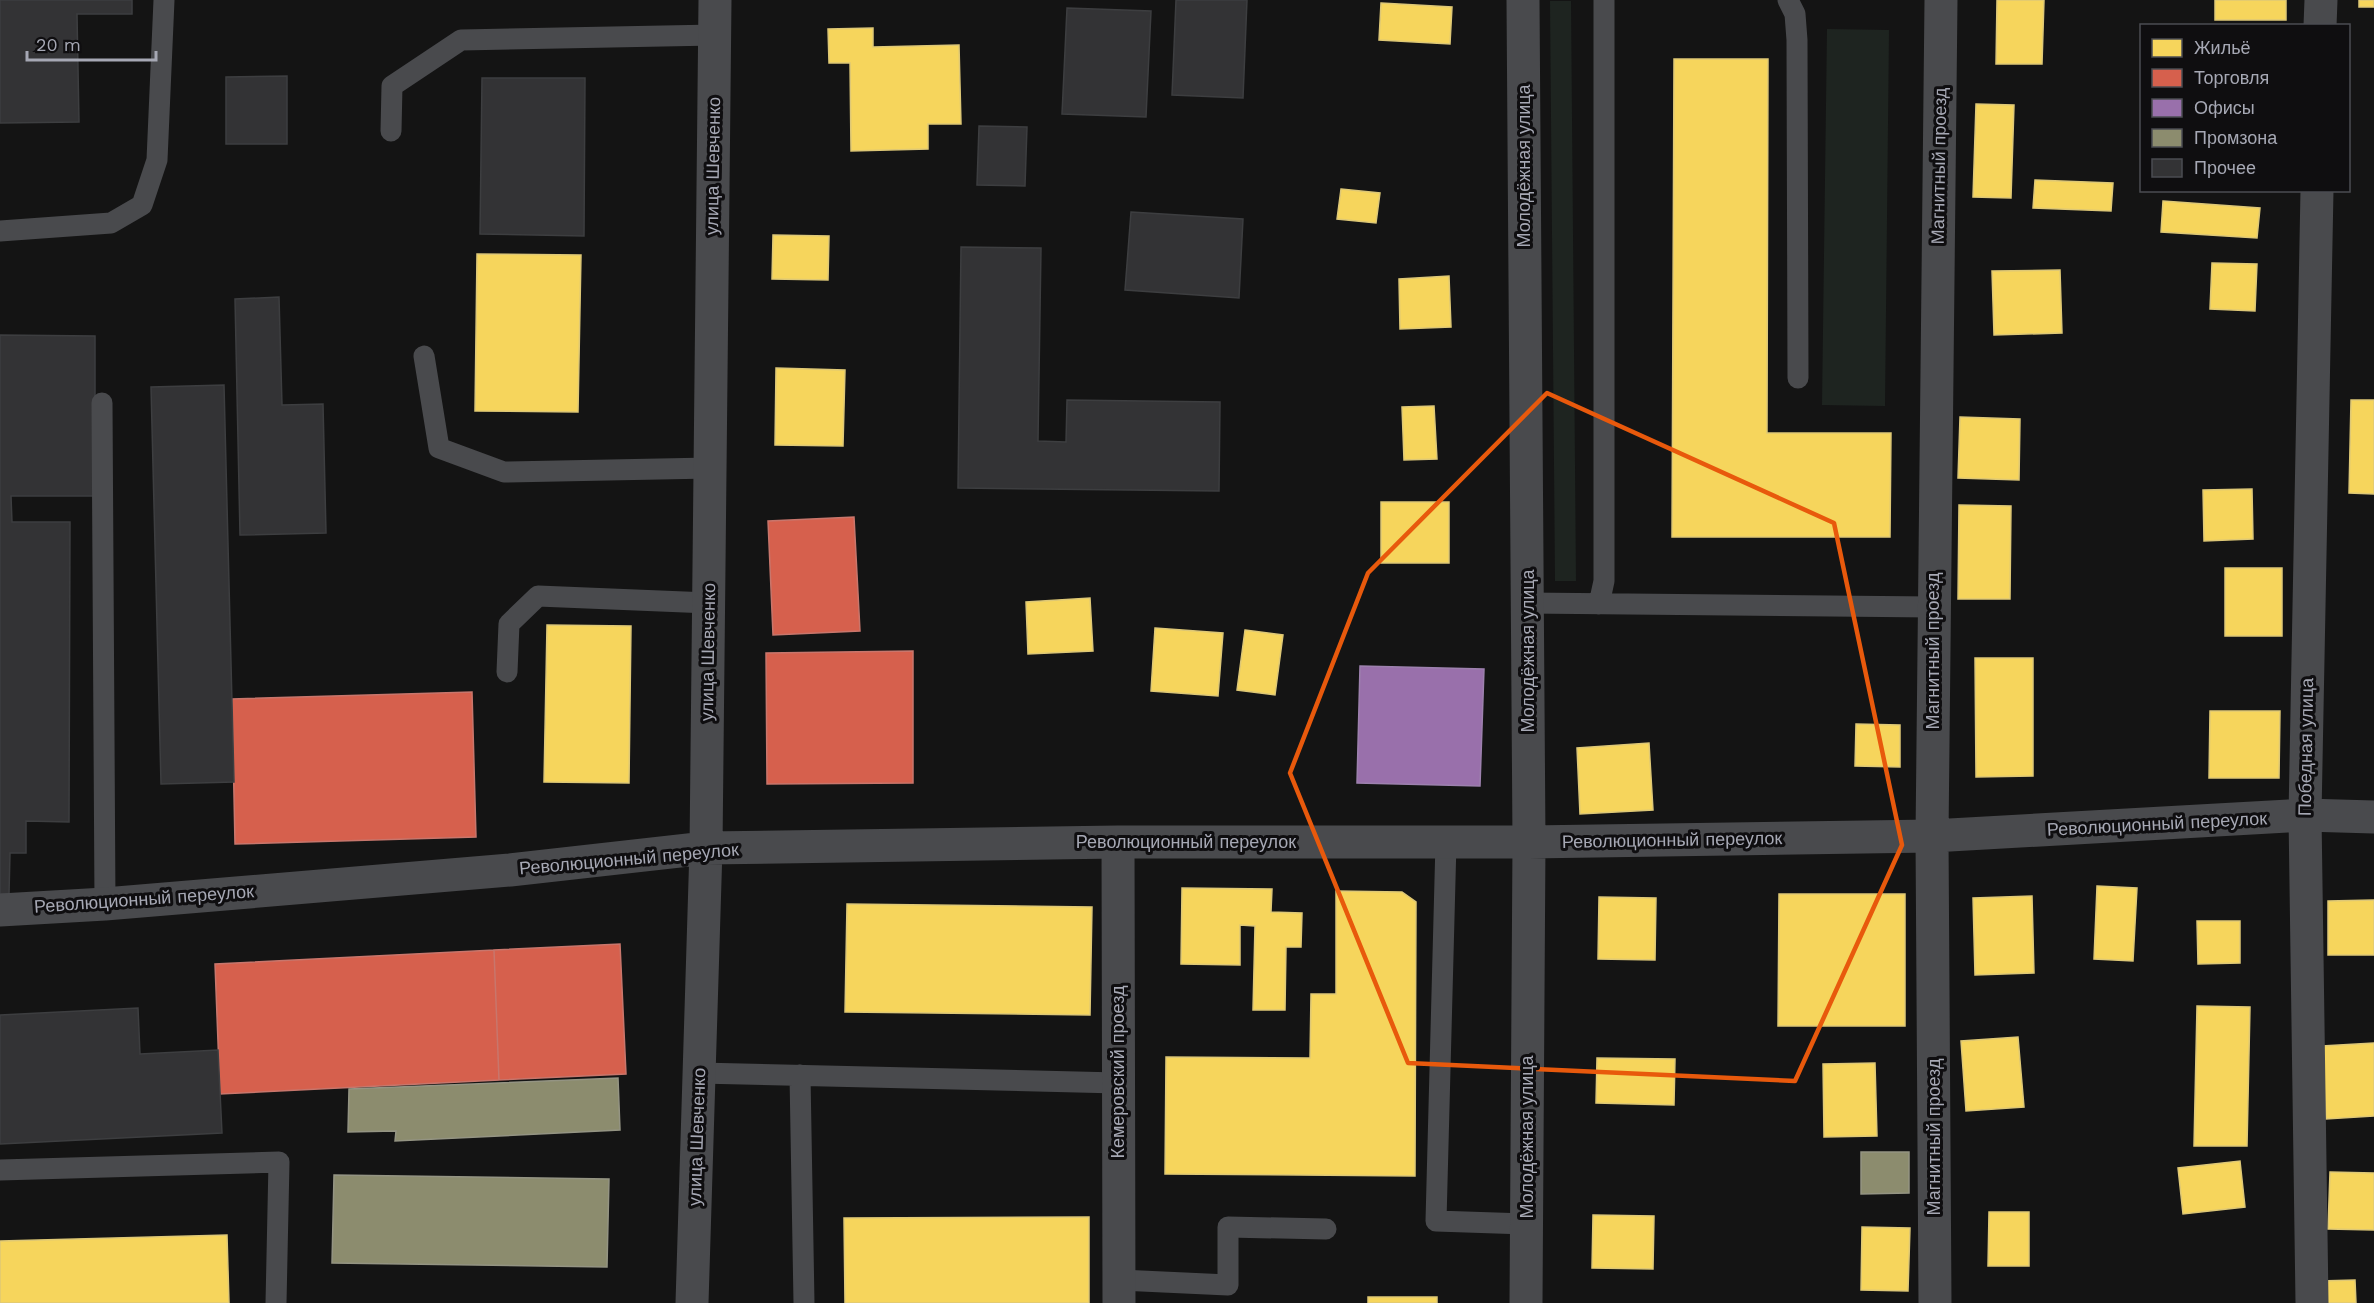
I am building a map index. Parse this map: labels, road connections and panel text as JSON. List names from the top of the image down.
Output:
{
  "streets": {
    "street": [
      "улица Шевченко",
      "Молодёжная улица",
      "Магнитный проезд",
      "Победная улица",
      "Революционный переулок",
      "Кемеровский проезд"
    ]
  },
  "crossings": [
    ["улица Шевченко", "Революционный переулок"],
    ["Молодёжная улица", "Революционный переулок"],
    ["Магнитный проезд", "Революционный переулок"],
    ["Победная улица", "Революционный переулок"],
    ["Революционный переулок", "Кемеровский проезд"]
  ],
  "legend": [
    "Жильё",
    "Торговля",
    "Офисы",
    "Промзона",
    "Прочее"
  ],
  "scale_bar": "20 m"
}
